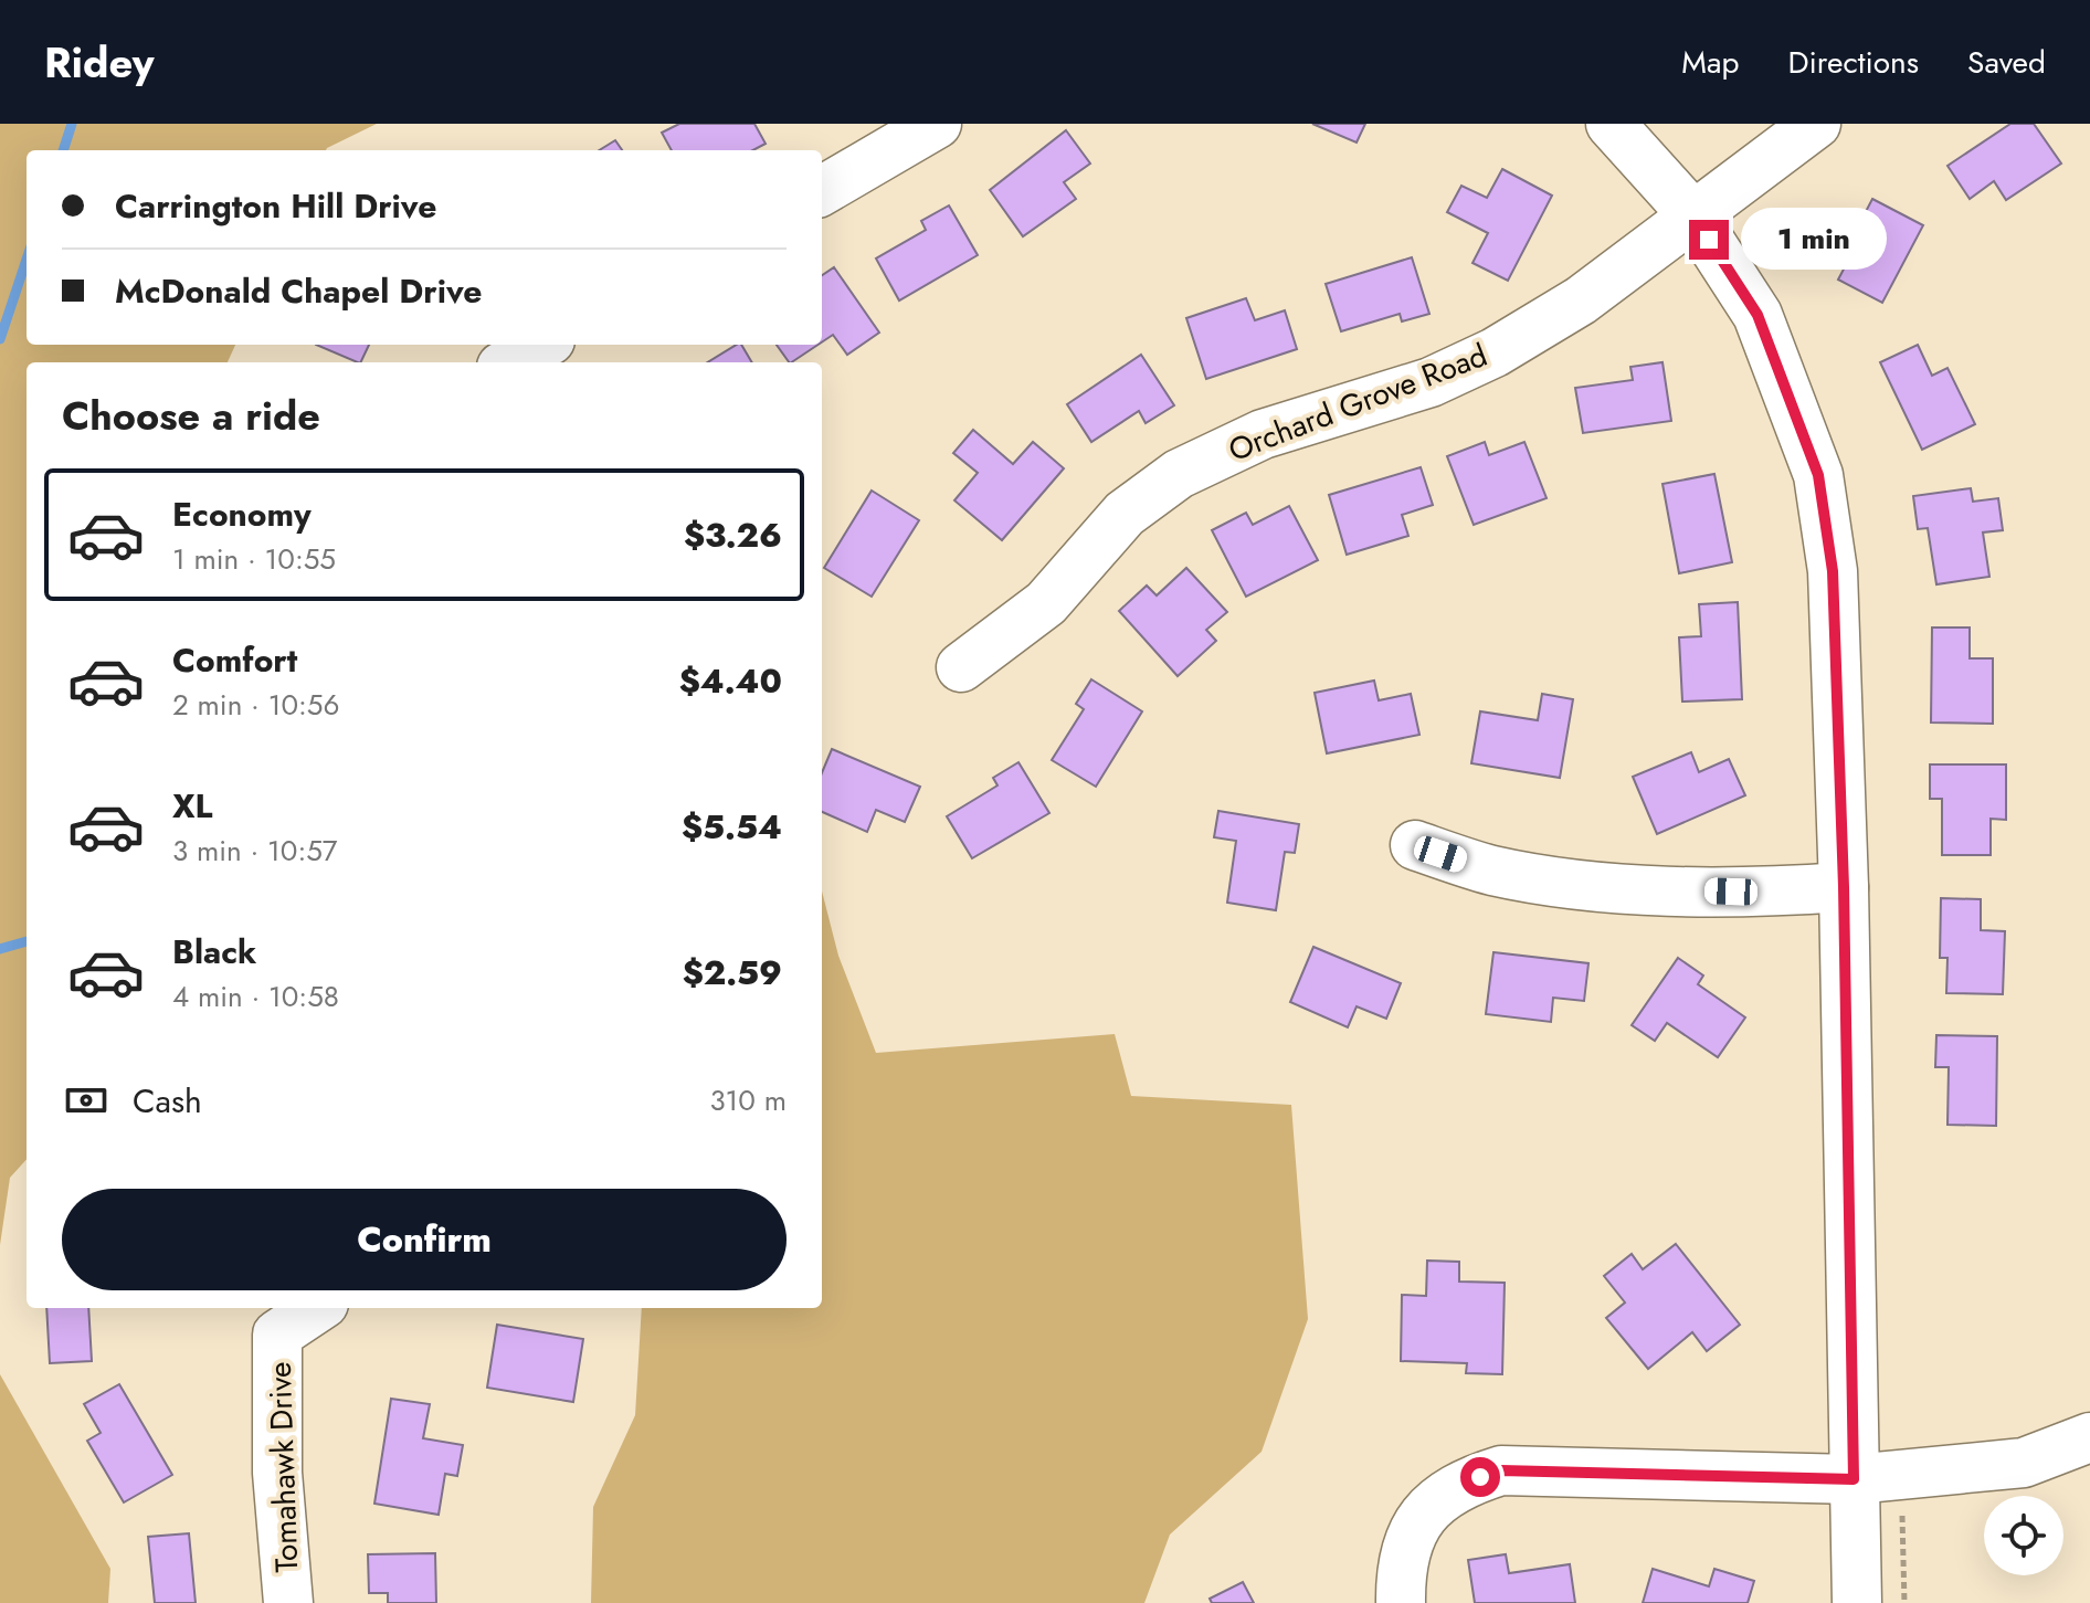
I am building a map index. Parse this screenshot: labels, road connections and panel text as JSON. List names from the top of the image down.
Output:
{
  "streets": {
    "street": ["Orchard Grove Road", "Tomahawk Drive"]
  },
  "page": {
    "header": "Ridey",
    "nav": ["Map", "Directions", "Saved"],
    "banner": ["Carrington Hill Drive", "McDonald Chapel Drive"],
    "bubble": "1 min",
    "heading": "Choose a ride",
    "list": [
      {
        "name": "Economy",
        "note": "1 min · 10:55",
        "value": "$3.26"
      },
      {
        "name": "Comfort",
        "note": "2 min · 10:56",
        "value": "$4.40"
      },
      {
        "name": "XL",
        "note": "3 min · 10:57",
        "value": "$5.54"
      },
      {
        "name": "Black",
        "note": "4 min · 10:58",
        "value": "$2.59"
      }
    ],
    "pay": ["Cash", "310 m"],
    "buttons": "Confirm"
  }
}
